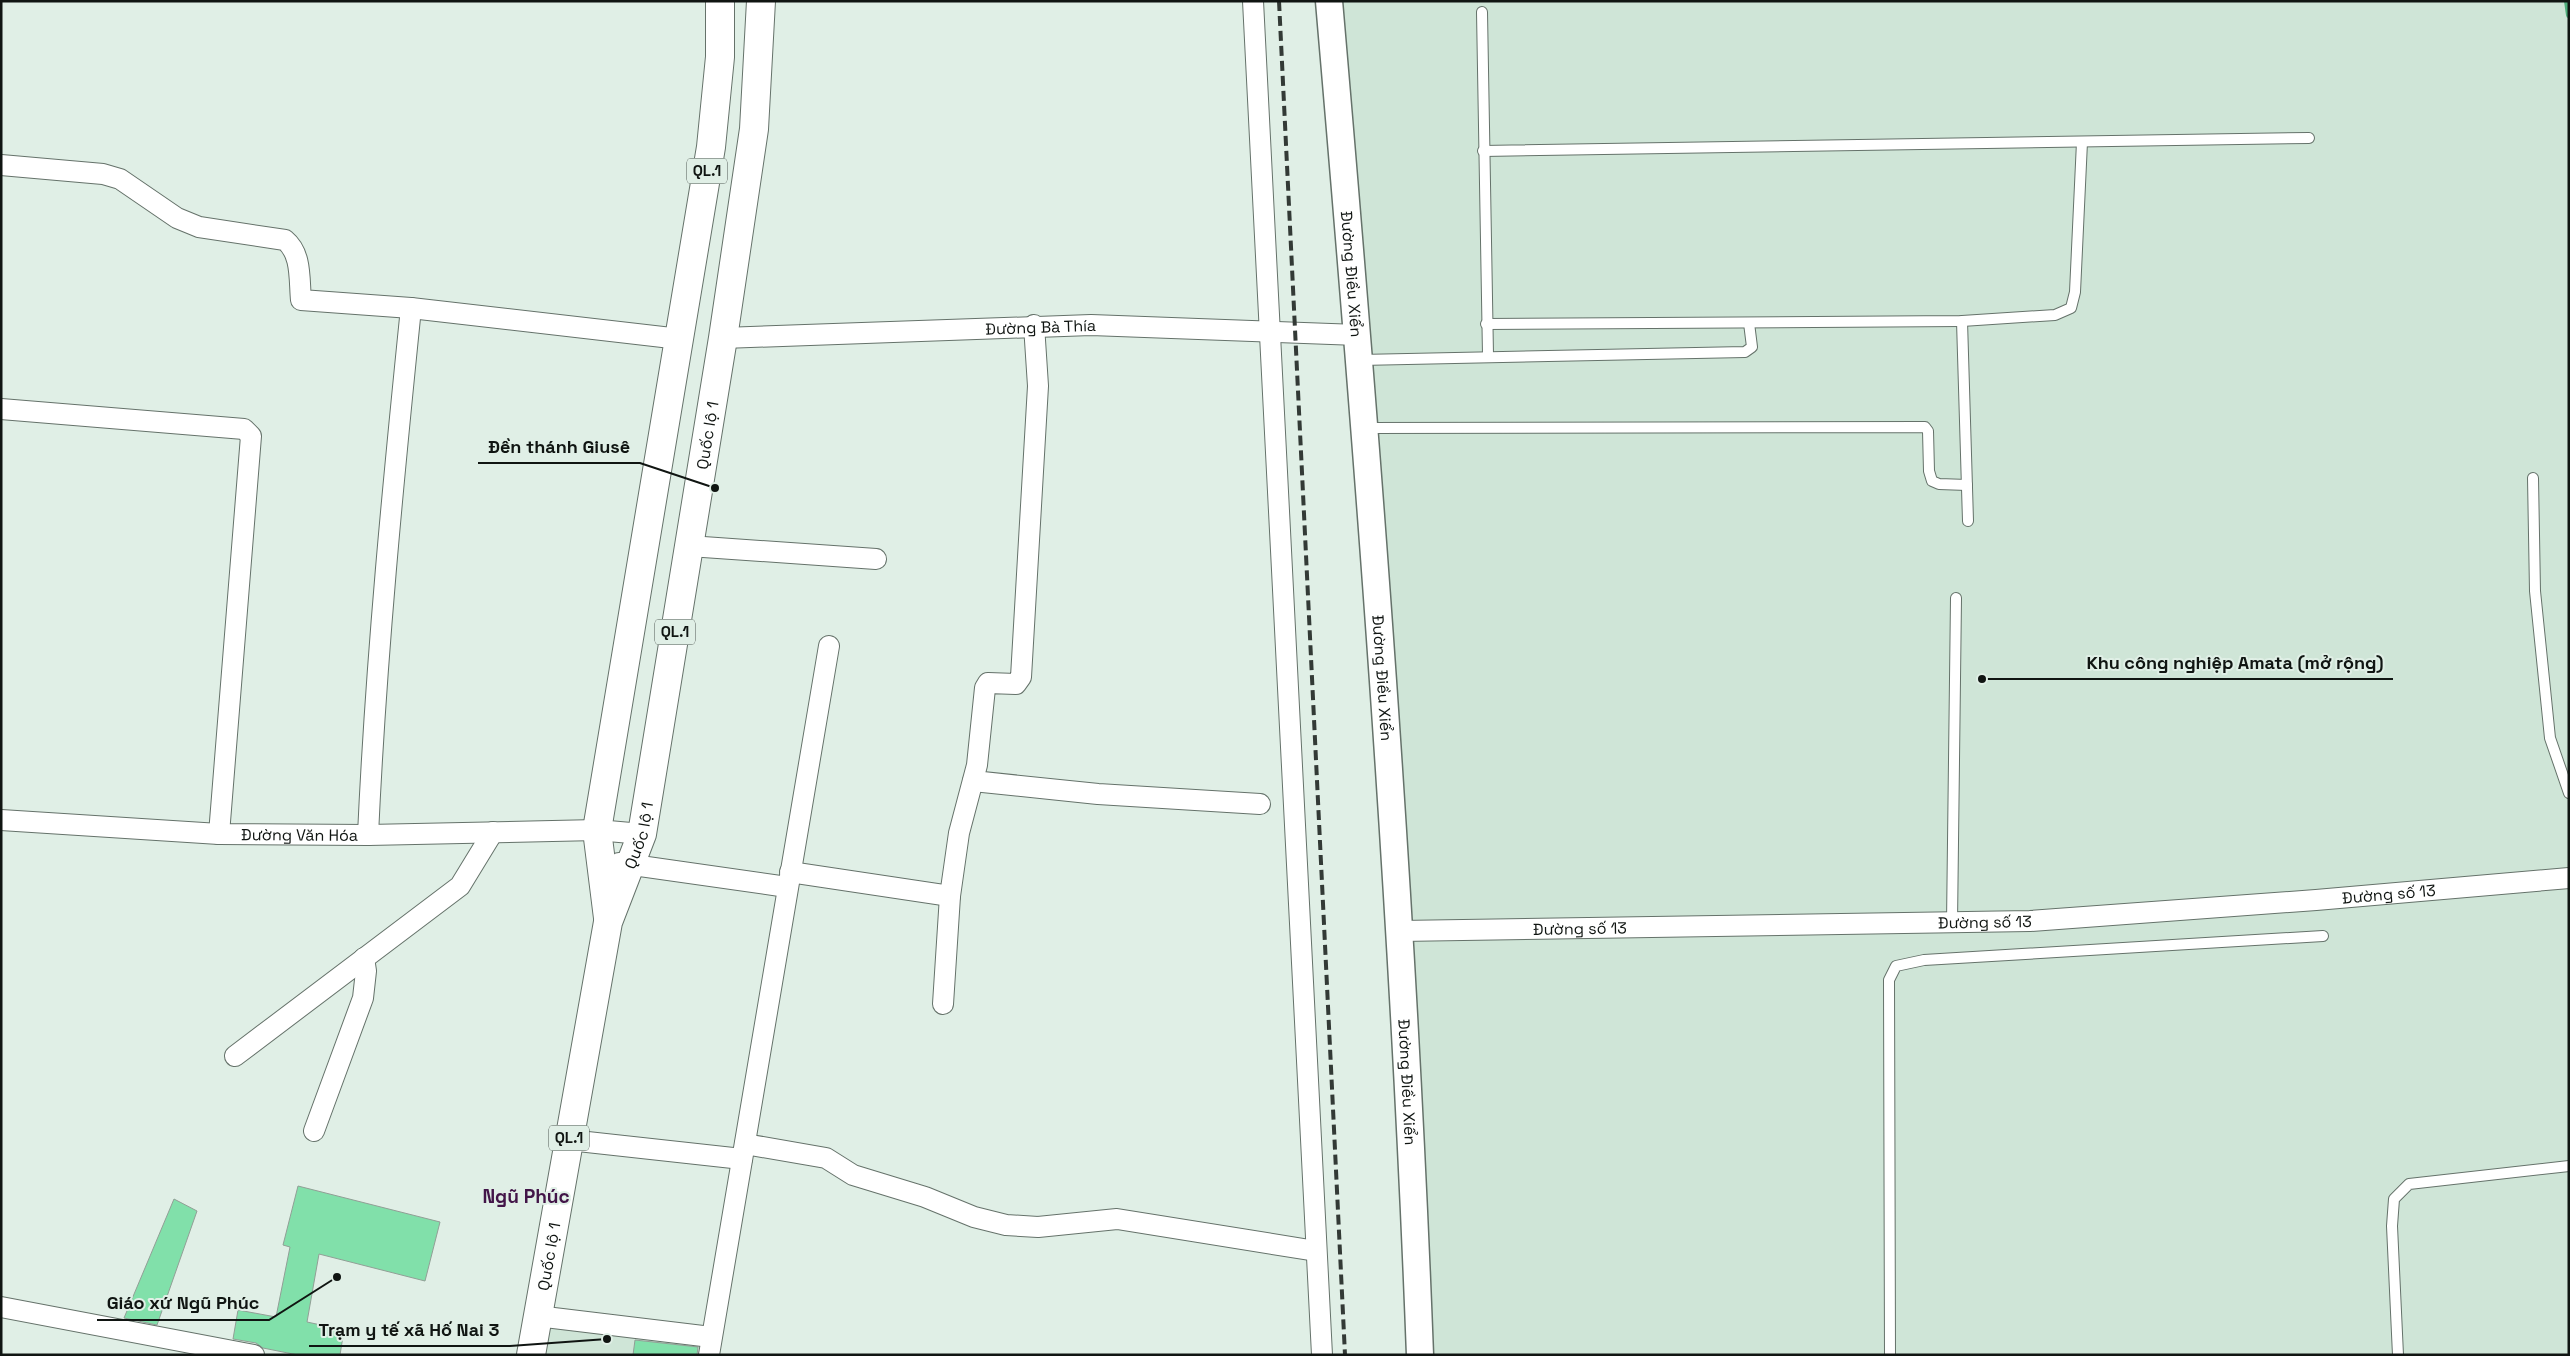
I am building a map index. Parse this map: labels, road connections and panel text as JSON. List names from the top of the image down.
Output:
{
  "streets": {
    "highway": ["QL.1", "Quốc lộ 1"],
    "street": [
      "Đường Điều Xiển",
      "Đường Bà Thía",
      "Đường Văn Hóa",
      "Đường số 13"
    ]
  },
  "crossings": [
    ["Đường Điều Xiển", "Đường Bà Thía"],
    ["Đường Điều Xiển", "Đường số 13"],
    ["Đường Bà Thía", "Quốc lộ 1"],
    ["Quốc lộ 1", "Đường Văn Hóa"]
  ],
  "districts": ["Ngũ Phúc"],
  "places": [
    "Đền thánh Giusê",
    "Khu công nghiệp Amata (mở rộng)",
    "Giáo xứ Ngũ Phúc",
    "Trạm y tế xã Hố Nai 3"
  ]
}
